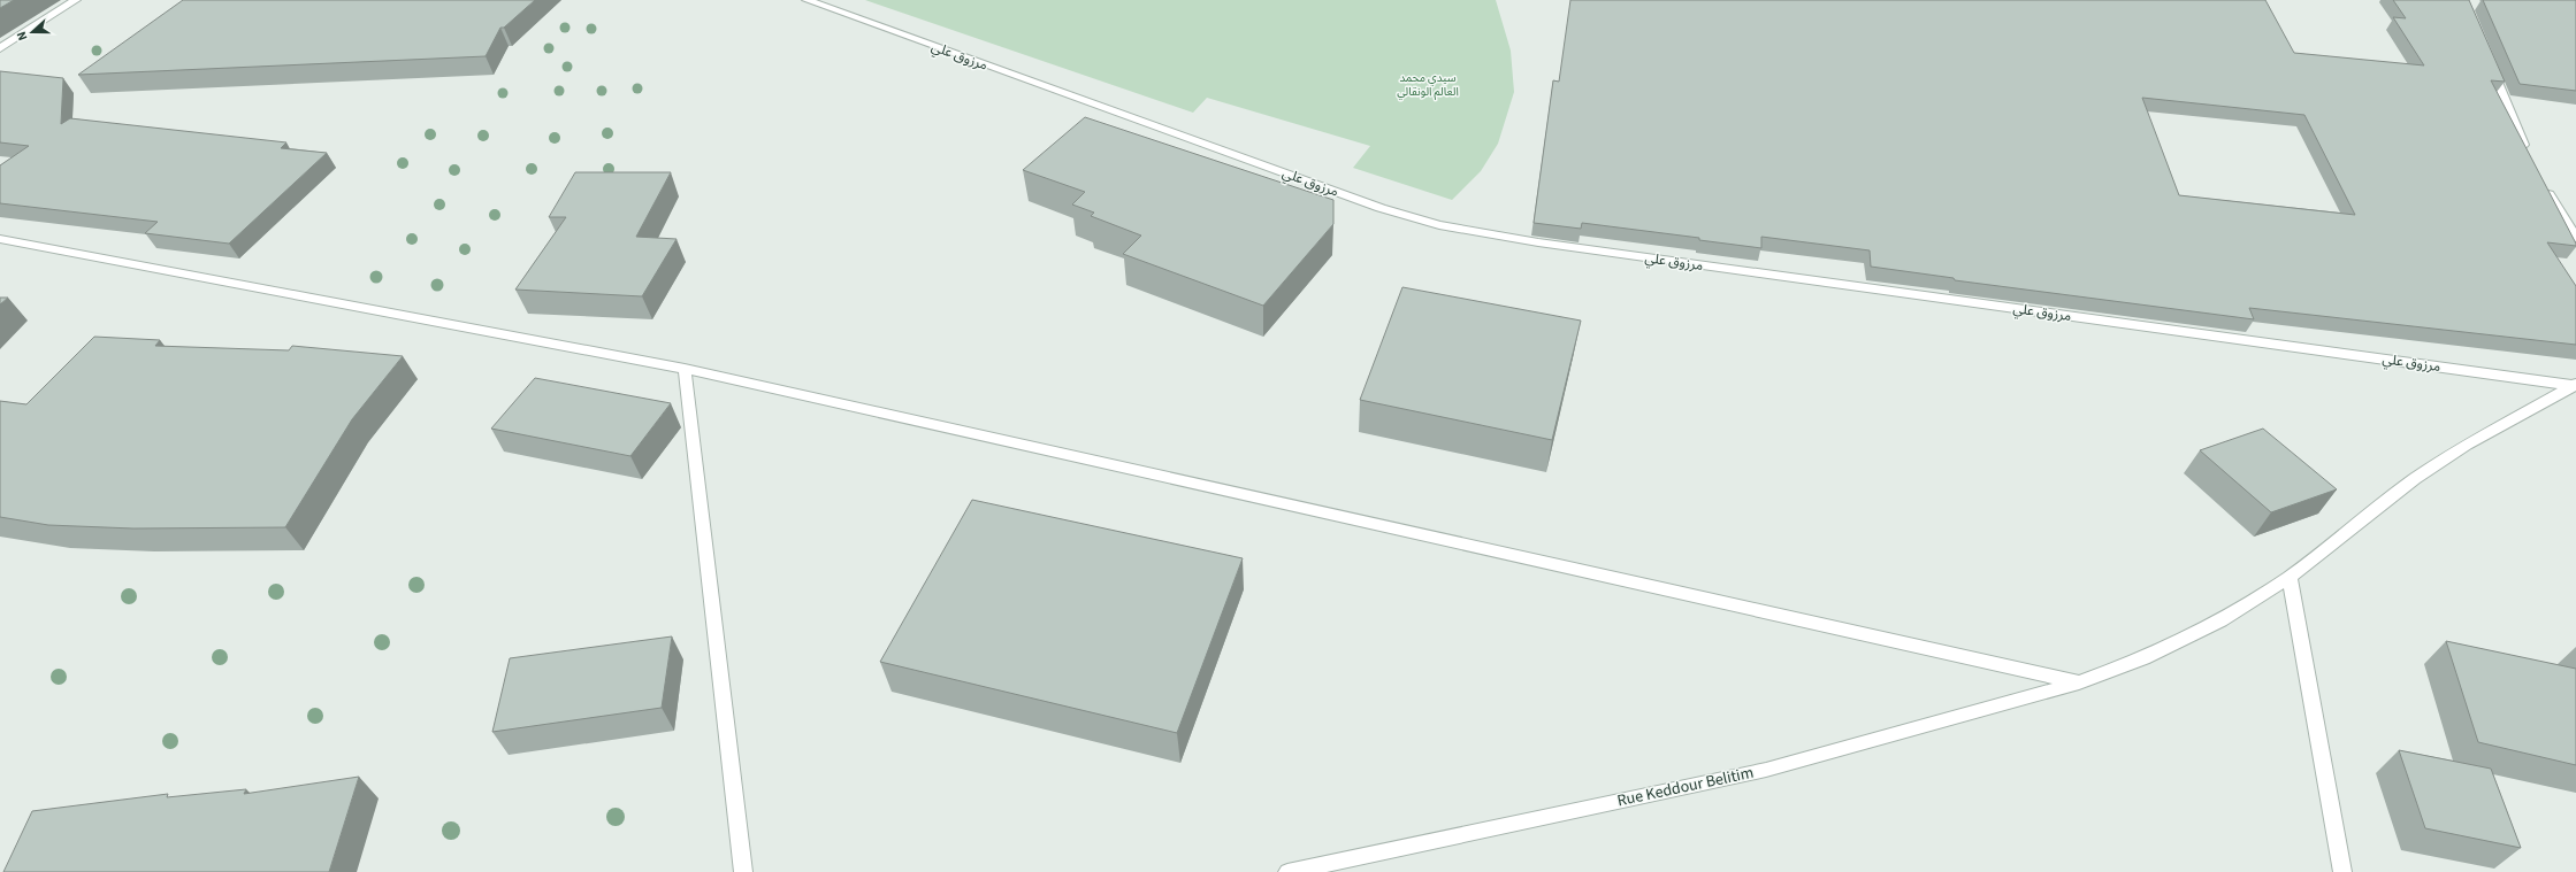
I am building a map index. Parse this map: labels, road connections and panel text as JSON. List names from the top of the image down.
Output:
{
  "streets": {
    "street": ["مرزوق علي", "Rue Keddour Belitim"]
  },
  "crossings": [
    ["مرزوق علي", "Rue Keddour Belitim"]
  ],
  "parks": ["سيدي محمد العالم الونقالي"],
  "north": "left"
}
